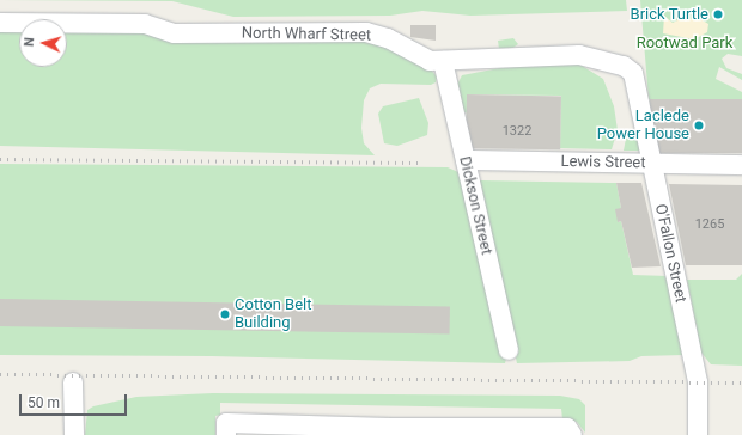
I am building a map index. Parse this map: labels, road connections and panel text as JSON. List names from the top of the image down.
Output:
{
  "streets": {
    "street": [
      "North Wharf Street",
      "Lewis Street",
      "Dickson Street",
      "O'Fallon Street"
    ]
  },
  "crossings": [
    ["North Wharf Street", "Dickson Street"],
    ["North Wharf Street", "O'Fallon Street"],
    ["Lewis Street", "Dickson Street"],
    ["Lewis Street", "O'Fallon Street"]
  ],
  "parks": ["Rootwad Park"],
  "places": ["Brick Turtle", "Laclede Power House", "Cotton Belt Building"],
  "house_numbers": ["1322", "1265"],
  "scale_bar": "50 m",
  "north": "left"
}
